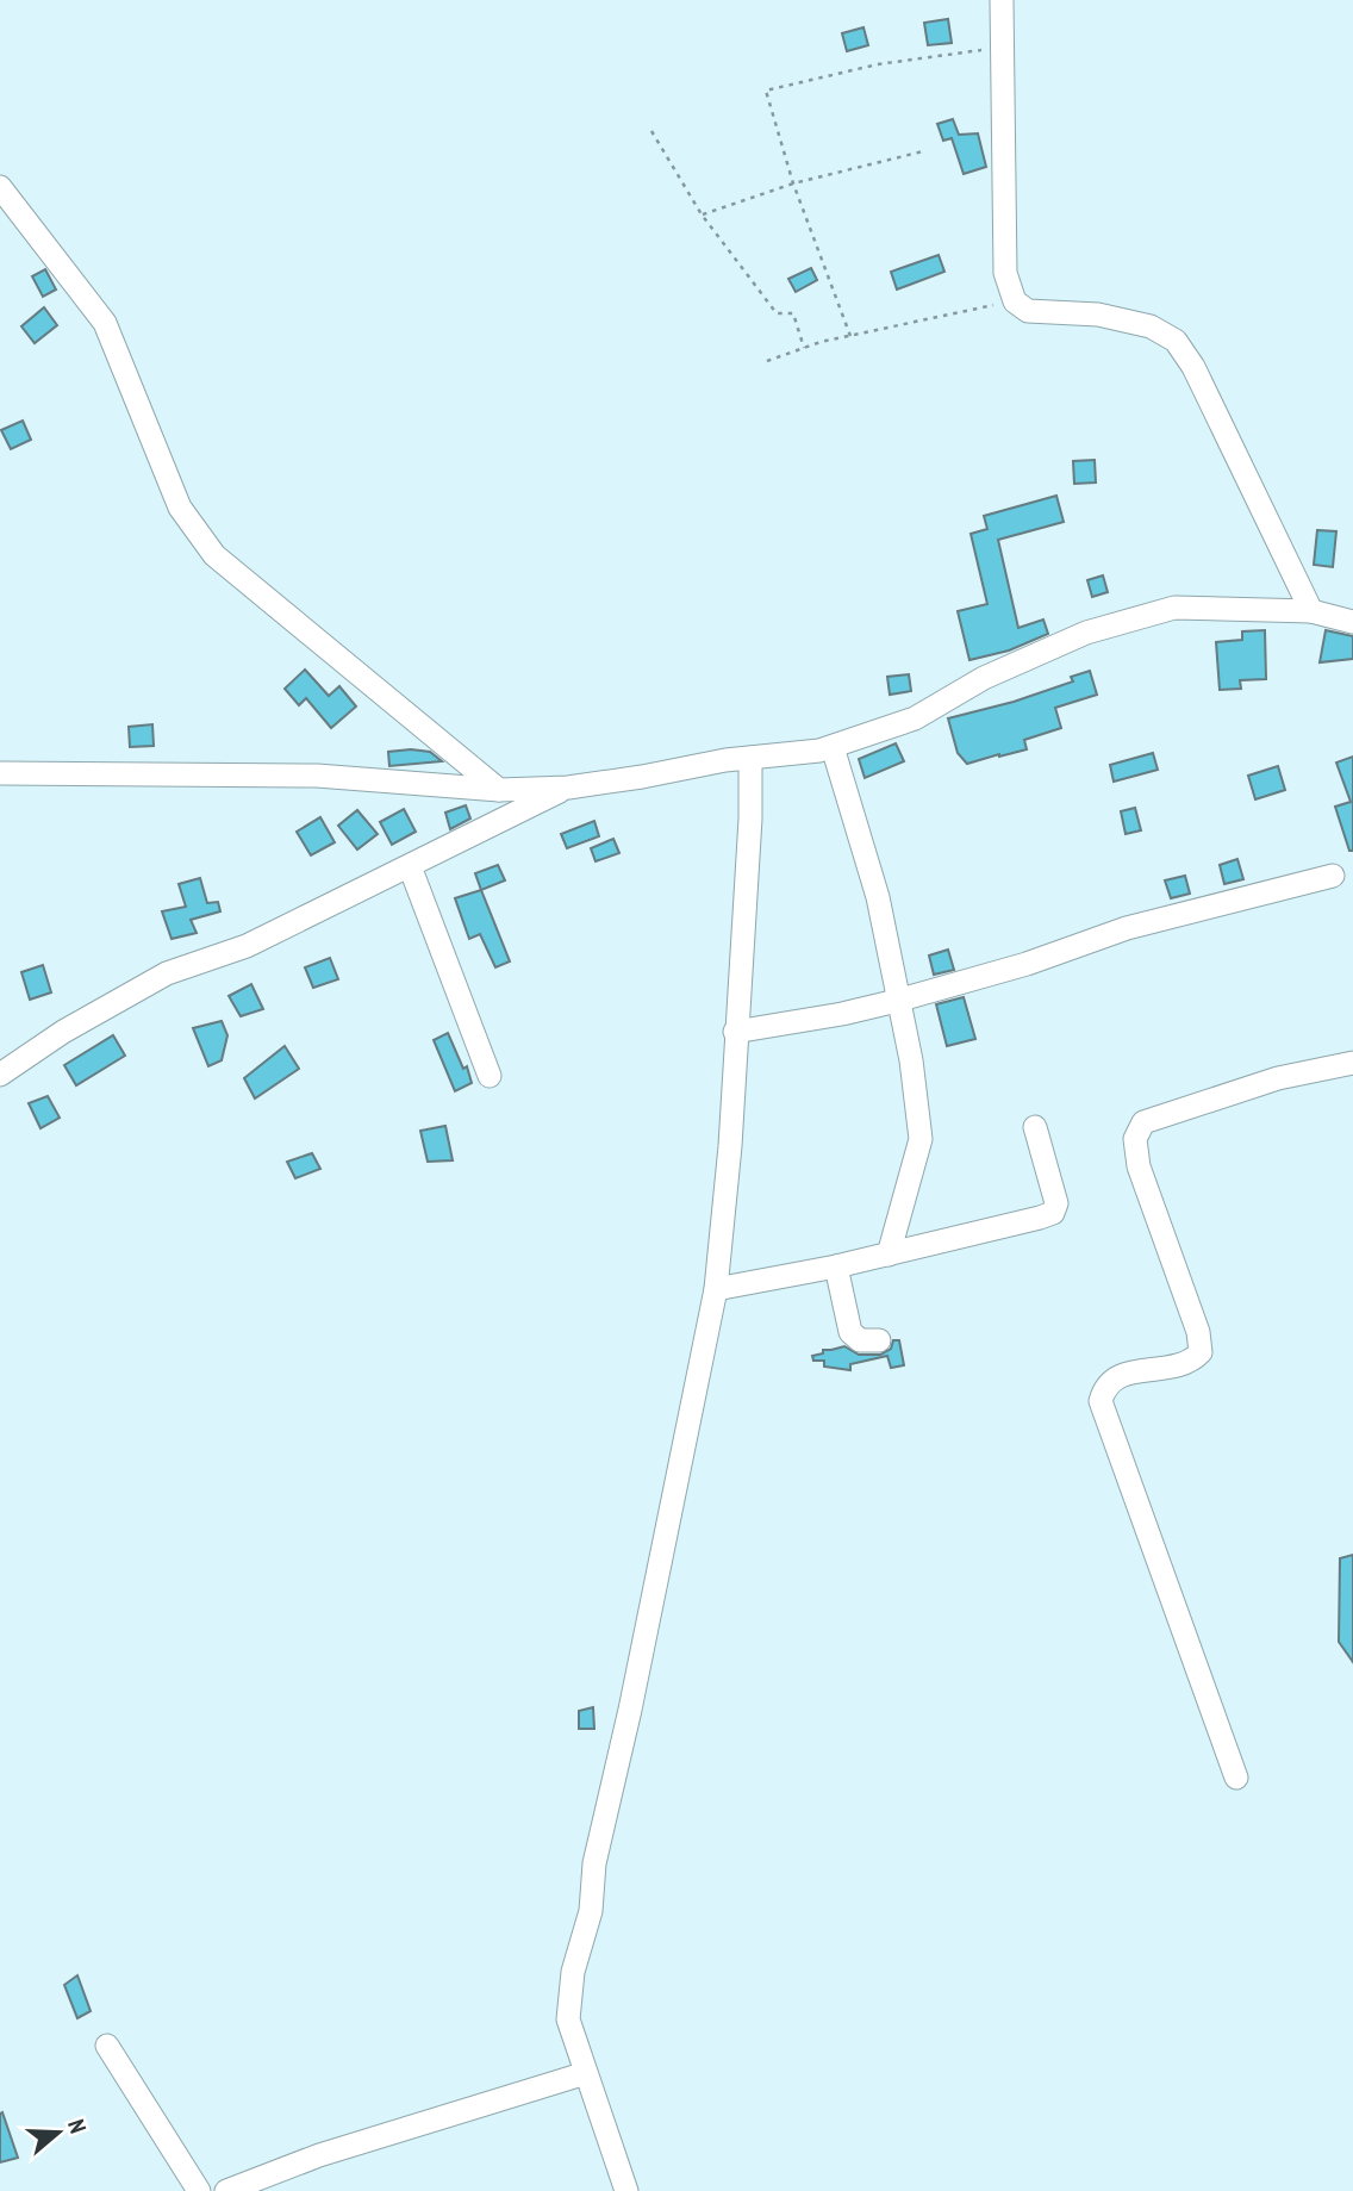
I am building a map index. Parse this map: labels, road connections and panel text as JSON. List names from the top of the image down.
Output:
{
  "north": "right"
}
